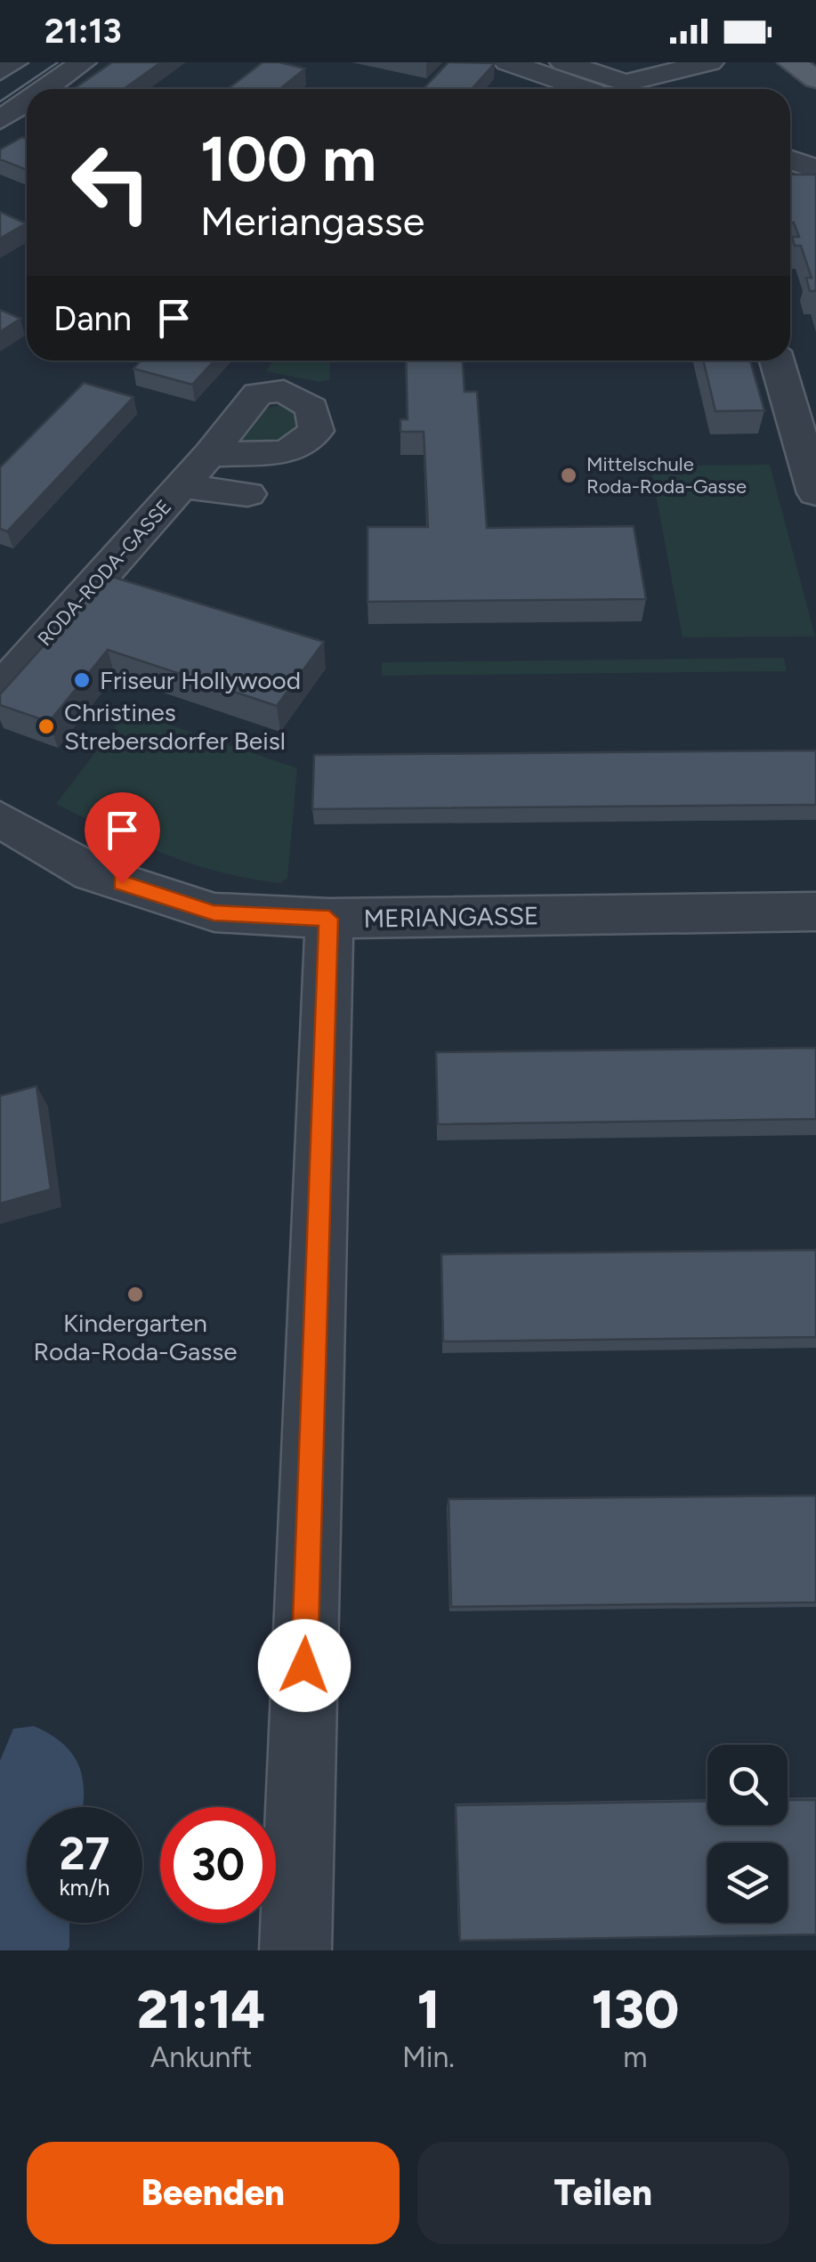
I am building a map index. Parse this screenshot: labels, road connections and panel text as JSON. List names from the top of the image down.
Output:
{
  "streets": {
    "street": ["RODA-RODA-GASSE", "MERIANGASSE"]
  },
  "places": [
    "Mittelschule Roda-Roda-Gasse",
    "Friseur Hollywood",
    "Christines Strebersdorfer Beisl",
    "Kindergarten Roda-Roda-Gasse"
  ],
  "page": {
    "status": "21:13",
    "turn": ["100 m", "Meriangasse"],
    "then": "Dann",
    "speed": "27 km/h",
    "limit": "30",
    "eta": [
      "21:14",
      "Ankunft",
      "1",
      "Min.",
      "130",
      "m"
    ],
    "buttons": ["Beenden", "Teilen"]
  }
}
